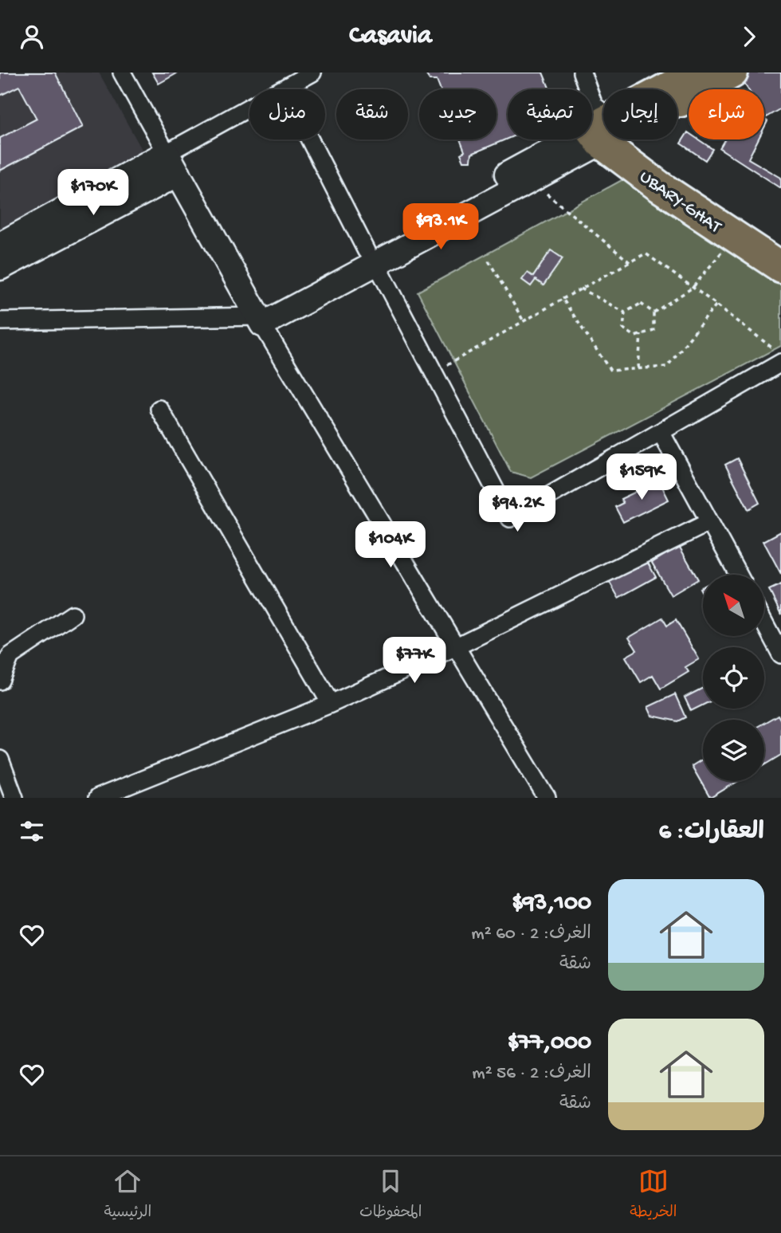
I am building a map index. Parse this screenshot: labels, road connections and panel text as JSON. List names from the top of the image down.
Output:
{
  "streets": {
    "highway": ["UBARY-GHAT"]
  },
  "north": "top left",
  "page": {
    "header": "Casavia",
    "chip": [
      "شراء",
      "إيجار",
      "تصفية",
      "جديد",
      "شقة",
      "منزل"
    ],
    "price": [
      "$170K",
      "$93.1K",
      "$159K",
      "$94.2K",
      "$104K",
      "$77K"
    ],
    "heading": "العقارات: 6",
    "list": [
      {
        "name": "$93,100",
        "note": "الغرف: 2 · 60 m² · شقة"
      },
      {
        "name": "$77,000",
        "note": "الغرف: 2 · 56 m² · شقة"
      }
    ],
    "tabs": ["الخريطة", "المحفوظات", "الرئيسية"]
  }
}
